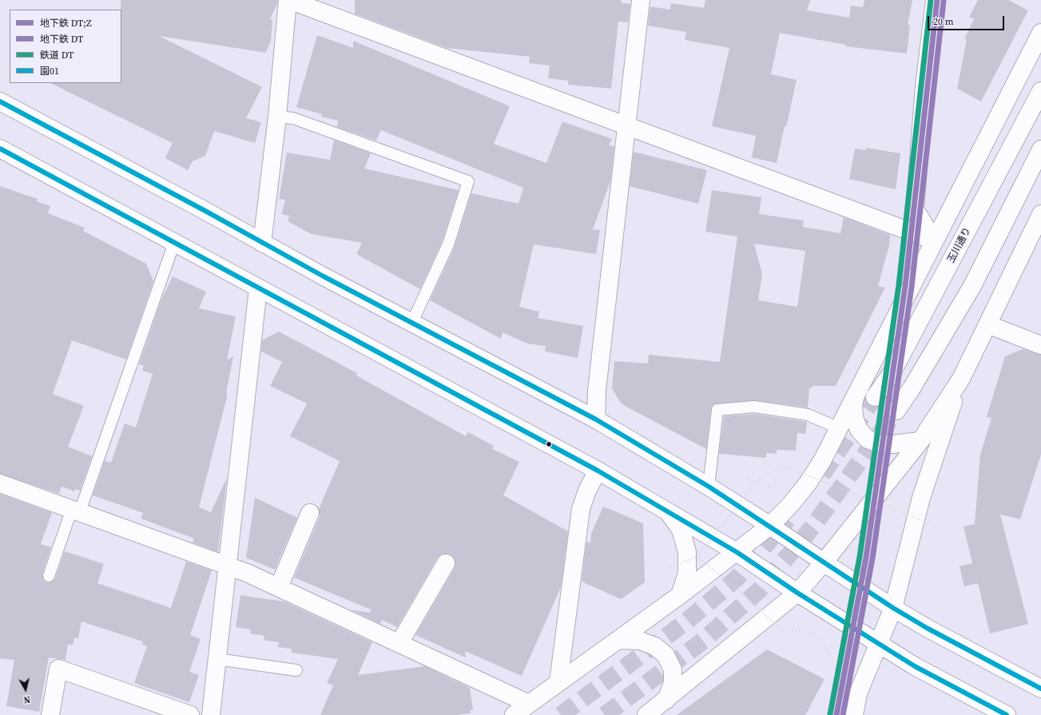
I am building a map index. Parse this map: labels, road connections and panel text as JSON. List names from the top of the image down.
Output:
{
  "streets": {
    "main road": ["玉川通り"]
  },
  "lines": [
    "metro line DT;Z",
    "rail line DT",
    "metro line DT",
    "transit line 園01"
  ],
  "legend": [
    "地下鉄 DT;Z",
    "地下鉄 DT",
    "鉄道 DT",
    "園01"
  ],
  "scale_bar": "20 m",
  "north": "bottom"
}
